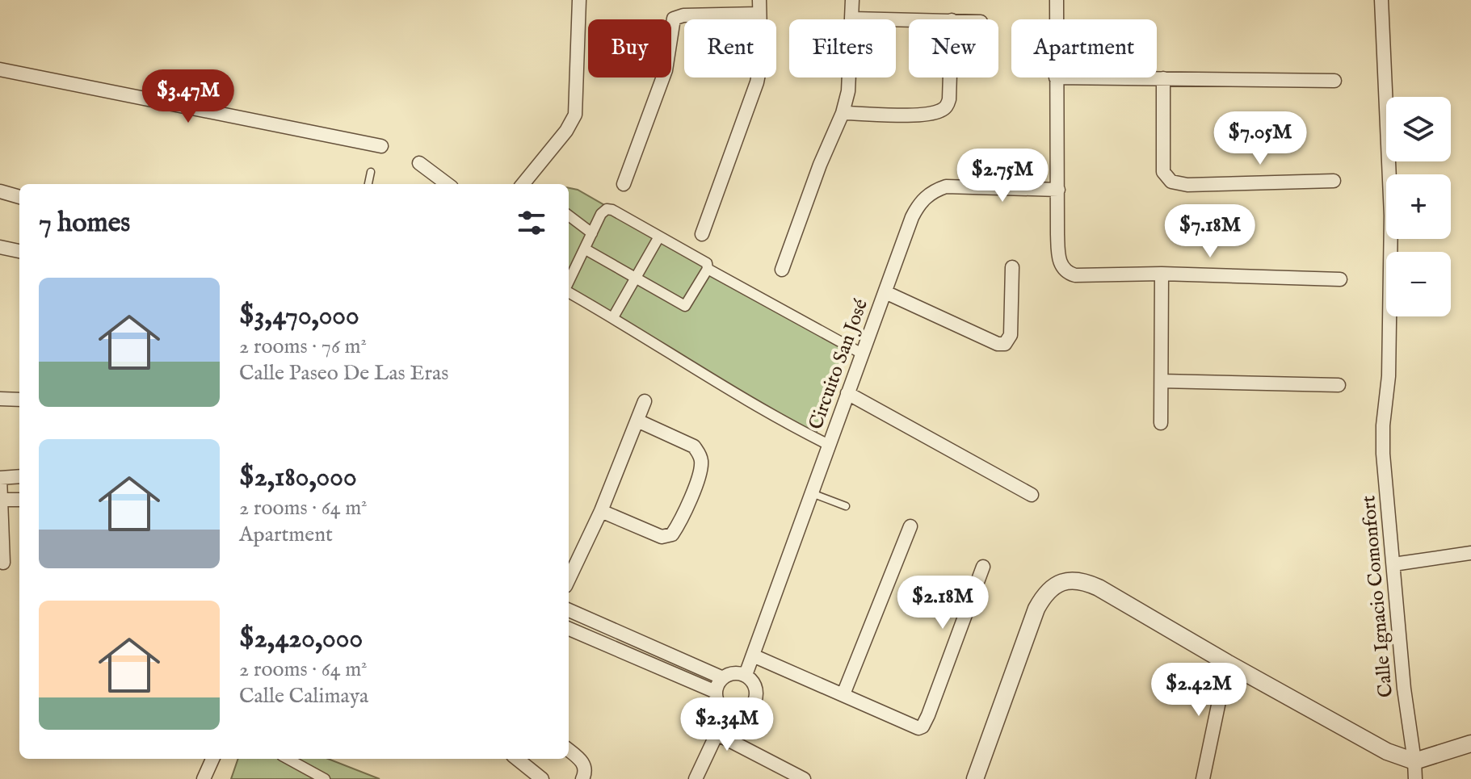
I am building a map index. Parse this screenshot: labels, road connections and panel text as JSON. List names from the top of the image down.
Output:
{
  "streets": {
    "street": ["Circuito San José", "Calle Ignacio Comonfort"]
  },
  "page": {
    "chip": [
      "Buy",
      "Rent",
      "Filters",
      "New",
      "Apartment"
    ],
    "price": [
      "$3.47M",
      "$7.05M",
      "$2.75M",
      "$7.18M",
      "$2.18M",
      "$2.42M",
      "$2.34M"
    ],
    "map_buttons": ["+", "−"],
    "heading": "7 homes",
    "list": [
      {
        "name": "$3,470,000",
        "note": "2 rooms · 76 m² · Calle Paseo De Las Eras"
      },
      {
        "name": "$2,180,000",
        "note": "2 rooms · 64 m² · Apartment"
      },
      {
        "name": "$2,420,000",
        "note": "2 rooms · 64 m² · Calle Calimaya"
      }
    ]
  }
}
